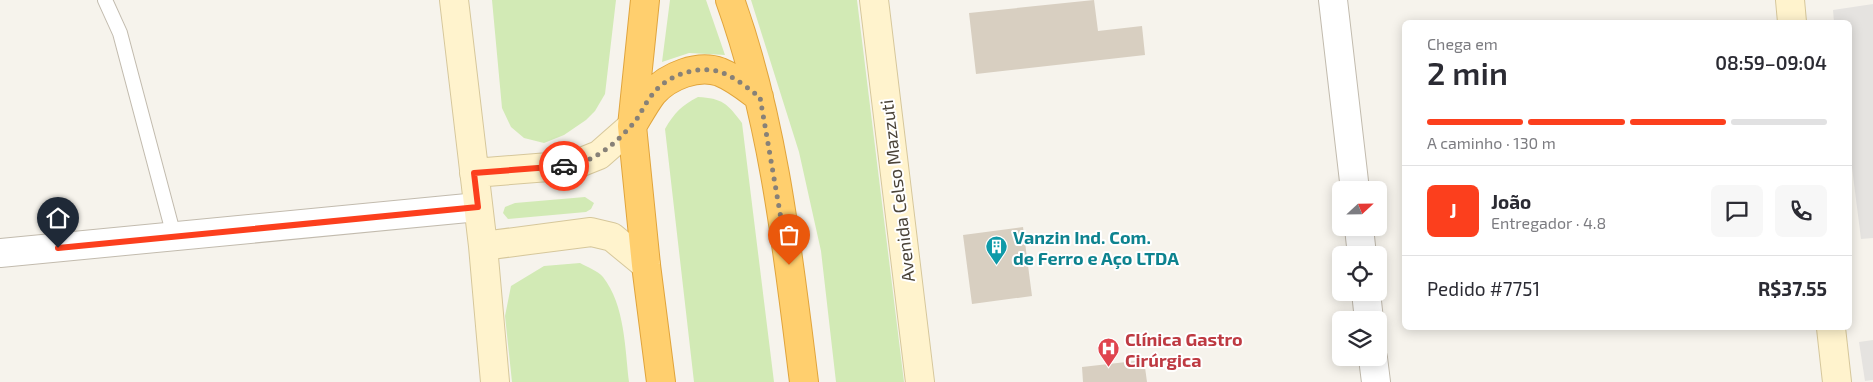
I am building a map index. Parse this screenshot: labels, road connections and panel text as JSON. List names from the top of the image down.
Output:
{
  "streets": {
    "main road": ["Avenida Celso Mazzuti"]
  },
  "places": {
    "building": ["Vanzin Ind. Com. de Ferro e Aço LTDA"],
    "hospital": ["Clínica Gastro Cirúrgica"]
  },
  "north": "right",
  "page": {
    "heading": ["2 min", "Chega em", "08:59–09:04"],
    "panel": [
      "João",
      "Entregador · 4.8",
      "Pedido #7751",
      "R$37.55"
    ],
    "bar": "A caminho · 130 m",
    "round": "J"
  }
}
